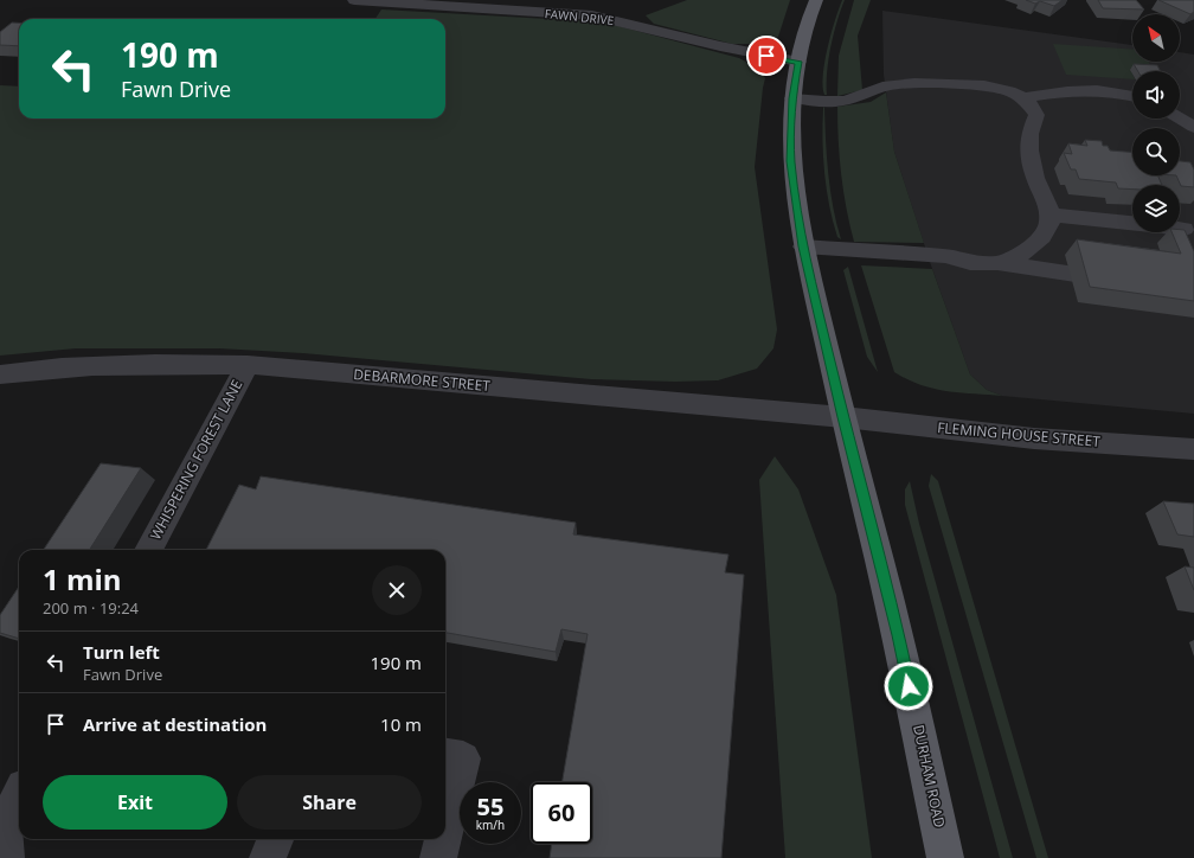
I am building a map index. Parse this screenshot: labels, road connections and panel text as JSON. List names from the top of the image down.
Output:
{
  "streets": {
    "main road": ["DURHAM ROAD"],
    "street": [
      "FAWN DRIVE",
      "DEBARMORE STREET",
      "FLEMING HOUSE STREET",
      "WHISPERING FOREST LANE"
    ]
  },
  "crossings": [
    ["FAWN DRIVE", "DURHAM ROAD"],
    ["DEBARMORE STREET", "FLEMING HOUSE STREET"],
    ["DEBARMORE STREET", "WHISPERING FOREST LANE"],
    ["DEBARMORE STREET", "DURHAM ROAD"],
    ["FLEMING HOUSE STREET", "DURHAM ROAD"]
  ],
  "north": "top left",
  "page": {
    "turn": ["190 m", "Fawn Drive"],
    "heading": ["1 min", "200 m · 19:24"],
    "list": [
      {
        "name": "Turn left",
        "note": "Fawn Drive",
        "value": "190 m"
      },
      {
        "name": "Arrive at destination",
        "value": "10 m"
      }
    ],
    "buttons": ["Exit", "Share"],
    "speed": "55 km/h",
    "limit": "60"
  }
}
